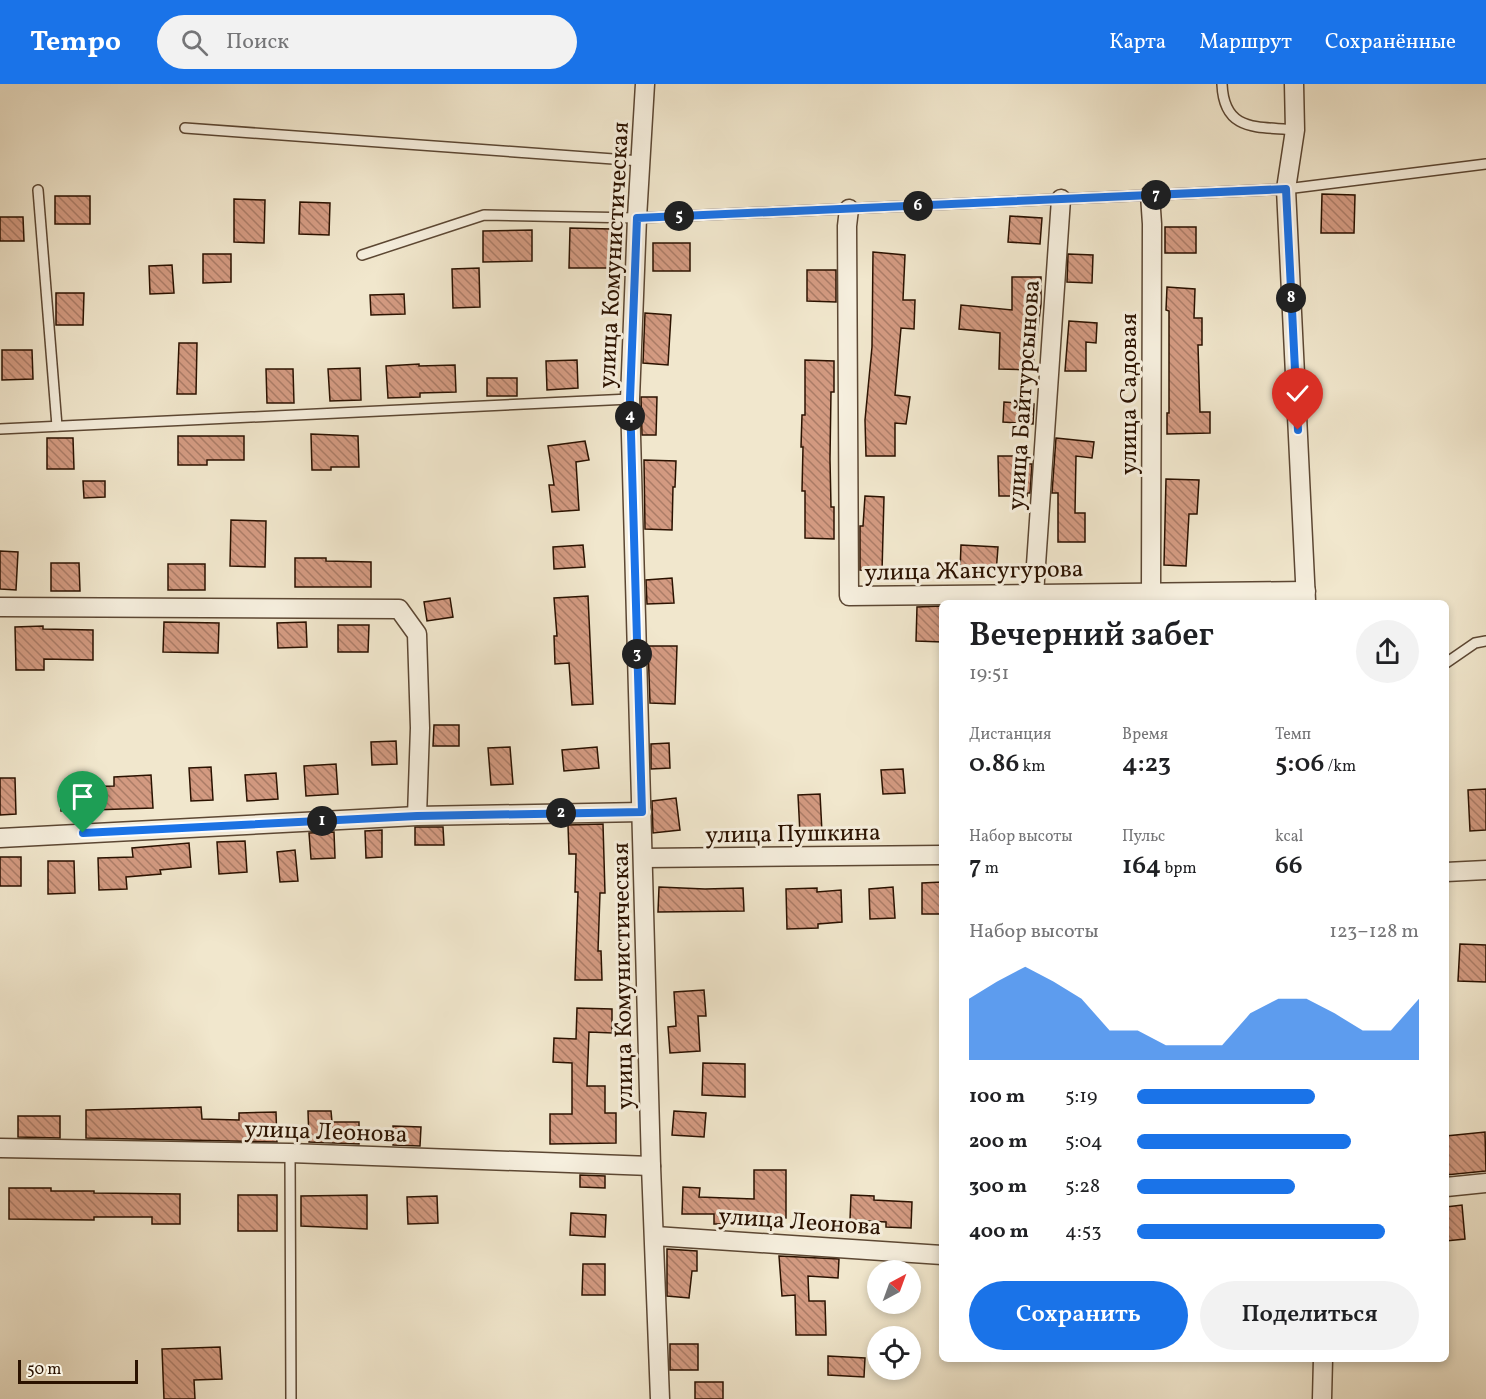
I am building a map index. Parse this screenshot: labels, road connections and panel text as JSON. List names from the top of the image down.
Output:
{
  "streets": {
    "street": [
      "улица Комунистическая",
      "улица Садовая",
      "улица Байтурсынова",
      "улица Жансугурова",
      "улица Пушкина",
      "улица Леонова"
    ]
  },
  "crossings": [
    ["улица Комунистическая", "улица Пушкина"],
    ["улица Комунистическая", "улица Леонова"],
    ["улица Садовая", "улица Жансугурова"],
    ["улица Байтурсынова", "улица Жансугурова"]
  ],
  "scale_bar": "50 m",
  "north": "top right",
  "page": {
    "header": "Tempo",
    "search": "Поиск",
    "nav": ["Карта", "Маршрут", "Сохранённые"],
    "pins": [
      "7",
      "6",
      "5",
      "8",
      "4",
      "3",
      "2",
      "1"
    ],
    "heading": ["Вечерний забег", "19:51"],
    "stats": [
      ["Дистанция", "0.86 km"],
      ["Время", "4:23"],
      ["Темп", "5:06 /km"],
      ["Набор высоты", "7 m"],
      ["Пульс", "164 bpm"],
      ["kcal", "66"]
    ],
    "chart": ["Набор высоты", "123–128 m"],
    "list": [
      {
        "name": "100 m",
        "note": "5:19"
      },
      {
        "name": "200 m",
        "note": "5:04"
      },
      {
        "name": "300 m",
        "note": "5:28"
      },
      {
        "name": "400 m",
        "note": "4:53"
      }
    ],
    "buttons": ["Сохранить", "Поделиться"],
    "scale": "50 m"
  }
}
